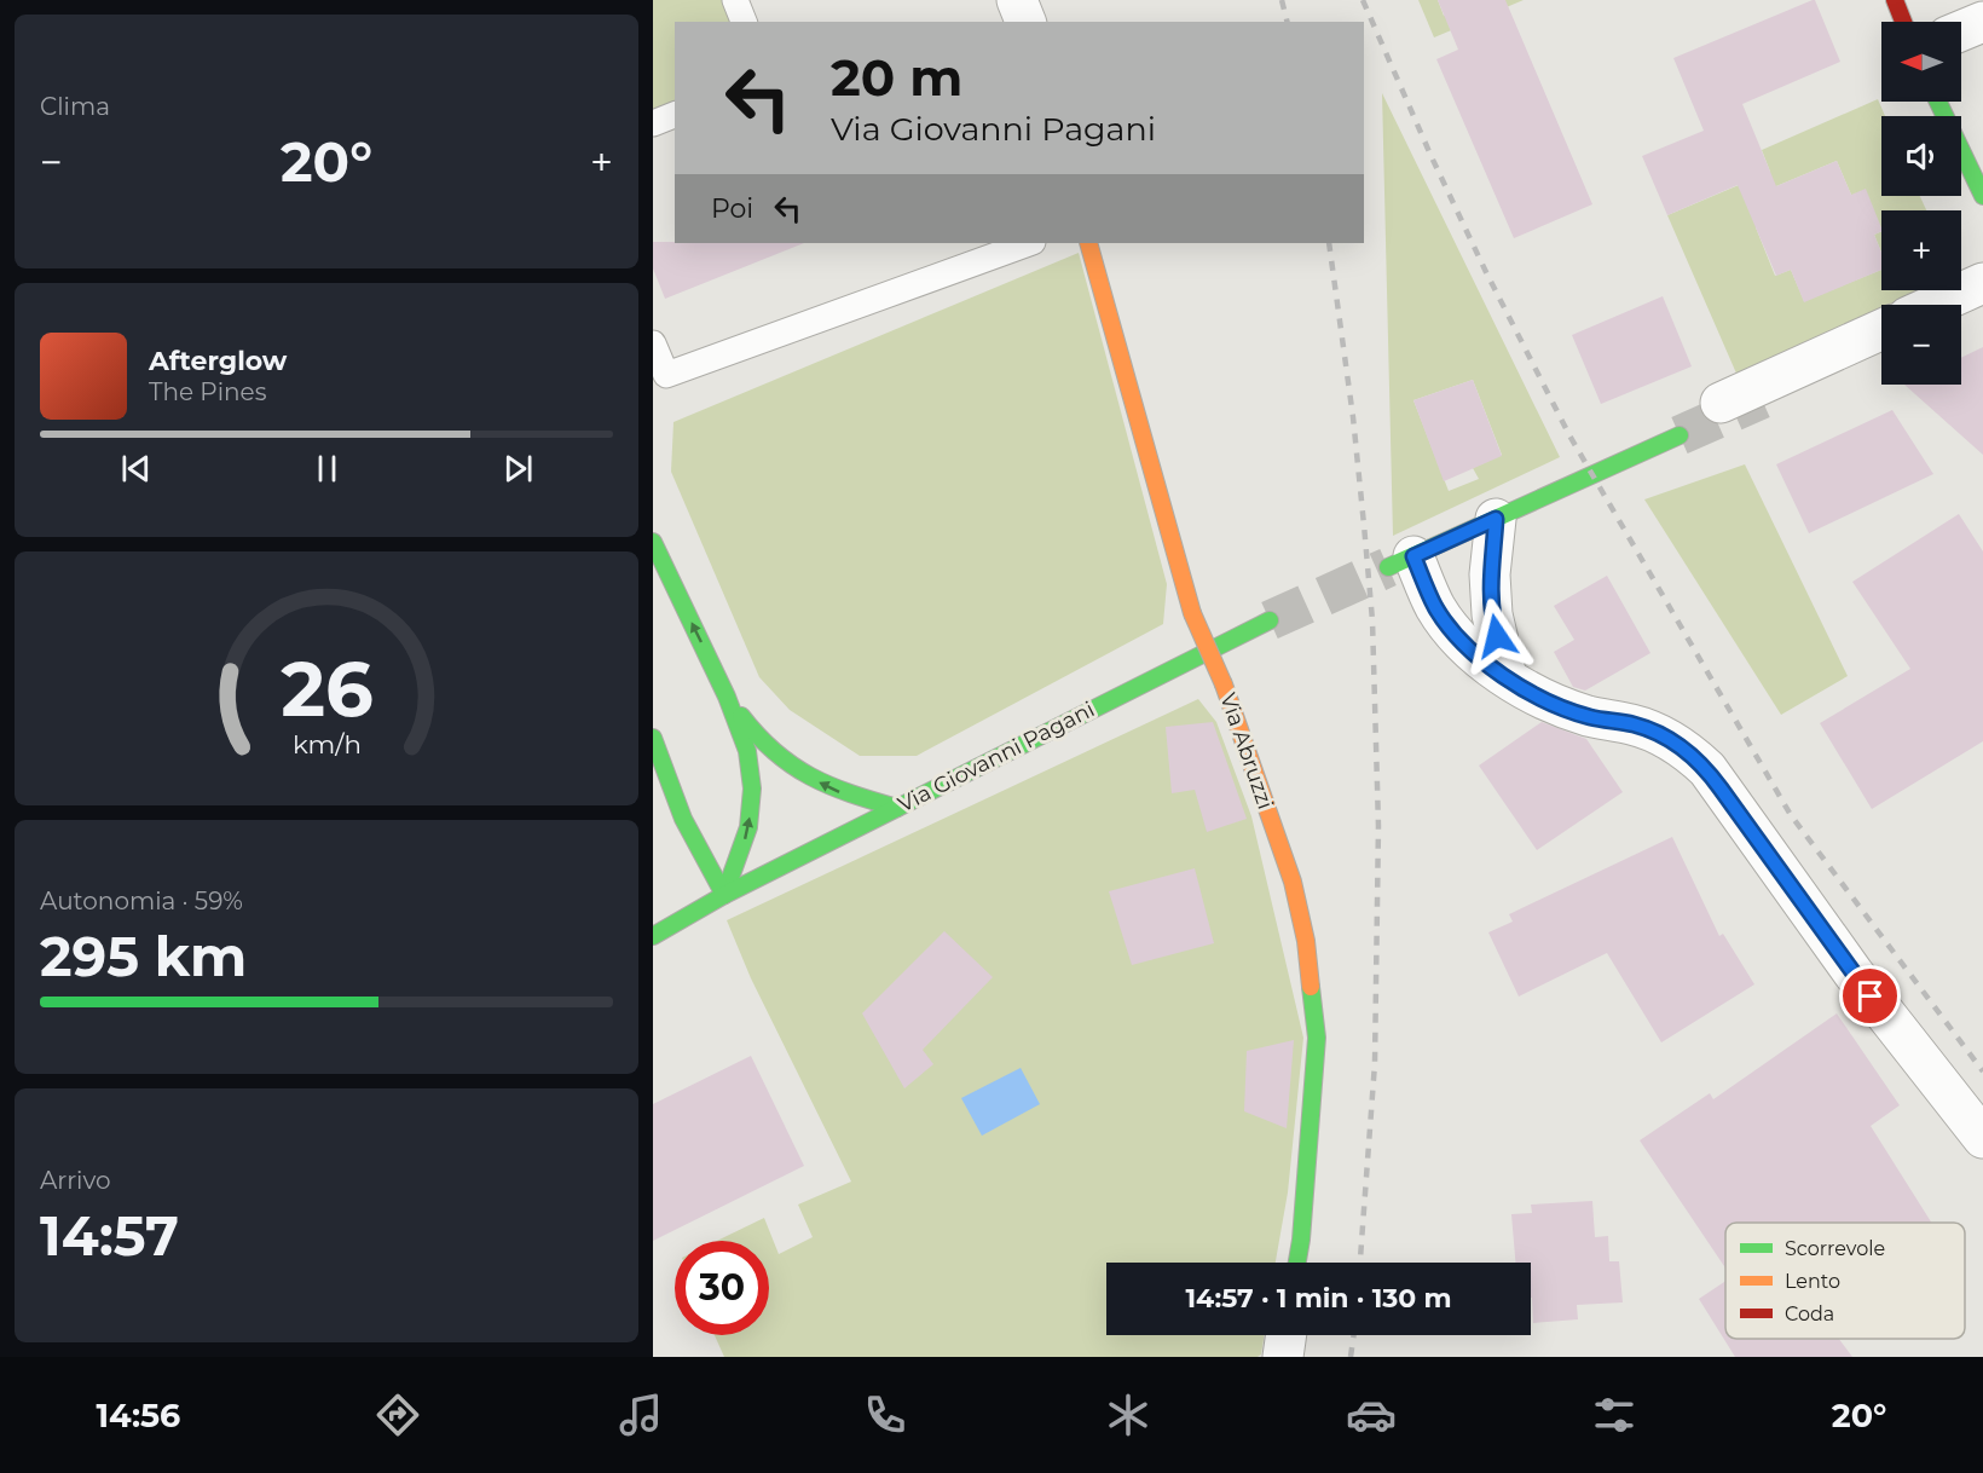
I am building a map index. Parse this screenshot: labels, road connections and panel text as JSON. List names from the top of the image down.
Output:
{
  "streets": {
    "street": ["Via Abruzzi", "Via Giovanni Pagani"]
  },
  "legend": ["Scorrevole", "Lento", "Coda"],
  "north": "left",
  "page": {
    "tile": [
      "Clima",
      ["Autonomia · 59%", "295 km"],
      ["Arrivo", "14:57"]
    ],
    "map_buttons": ["+", "−"],
    "turn": ["20 m", "Via Giovanni Pagani"],
    "heat": ["−", "20°", "+"],
    "then": "Poi",
    "song": ["Afterglow", "The Pines"],
    "limit": "30",
    "trip": "14:57 · 1 min · 130 m",
    "tabs": ["14:56", "20°"],
    "gauge": ["26", "km/h"]
  }
}
